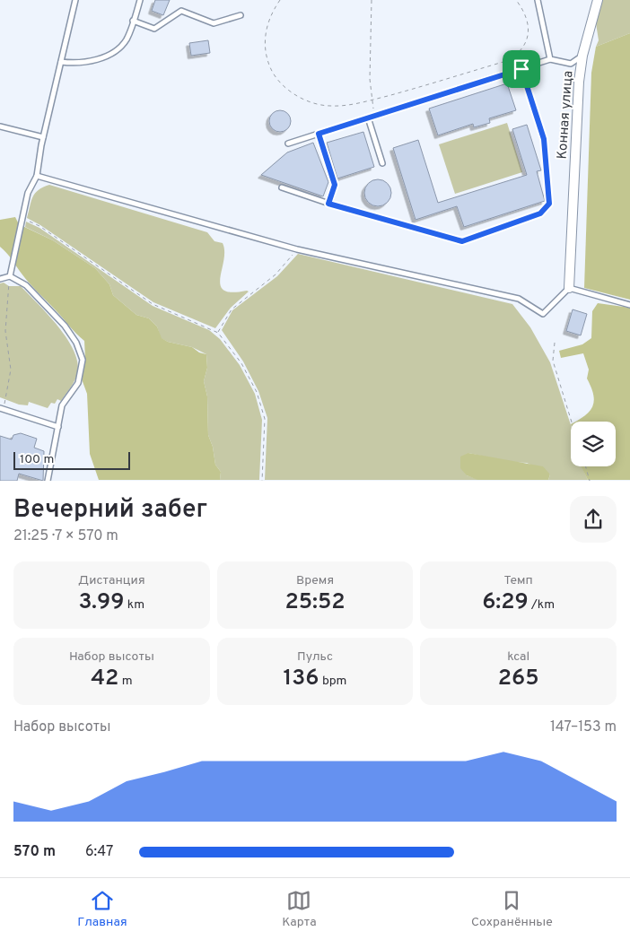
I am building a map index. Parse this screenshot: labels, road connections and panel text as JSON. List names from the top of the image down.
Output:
{
  "streets": {
    "street": ["Конная улица"]
  },
  "scale_bar": "100 m",
  "page": {
    "scale": "100 m",
    "heading": ["Вечерний забег", "21:25 · 7 × 570 m"],
    "stats": [
      ["Дистанция", "3.99 km"],
      ["Время", "25:52"],
      ["Темп", "6:29 /km"],
      ["Набор высоты", "42 m"],
      ["Пульс", "136 bpm"],
      ["kcal", "265"]
    ],
    "chart": ["Набор высоты", "147–153 m"],
    "list": [
      {
        "name": "570 m",
        "note": "6:47"
      }
    ],
    "tabs": ["Главная", "Карта", "Сохранённые"]
  }
}
